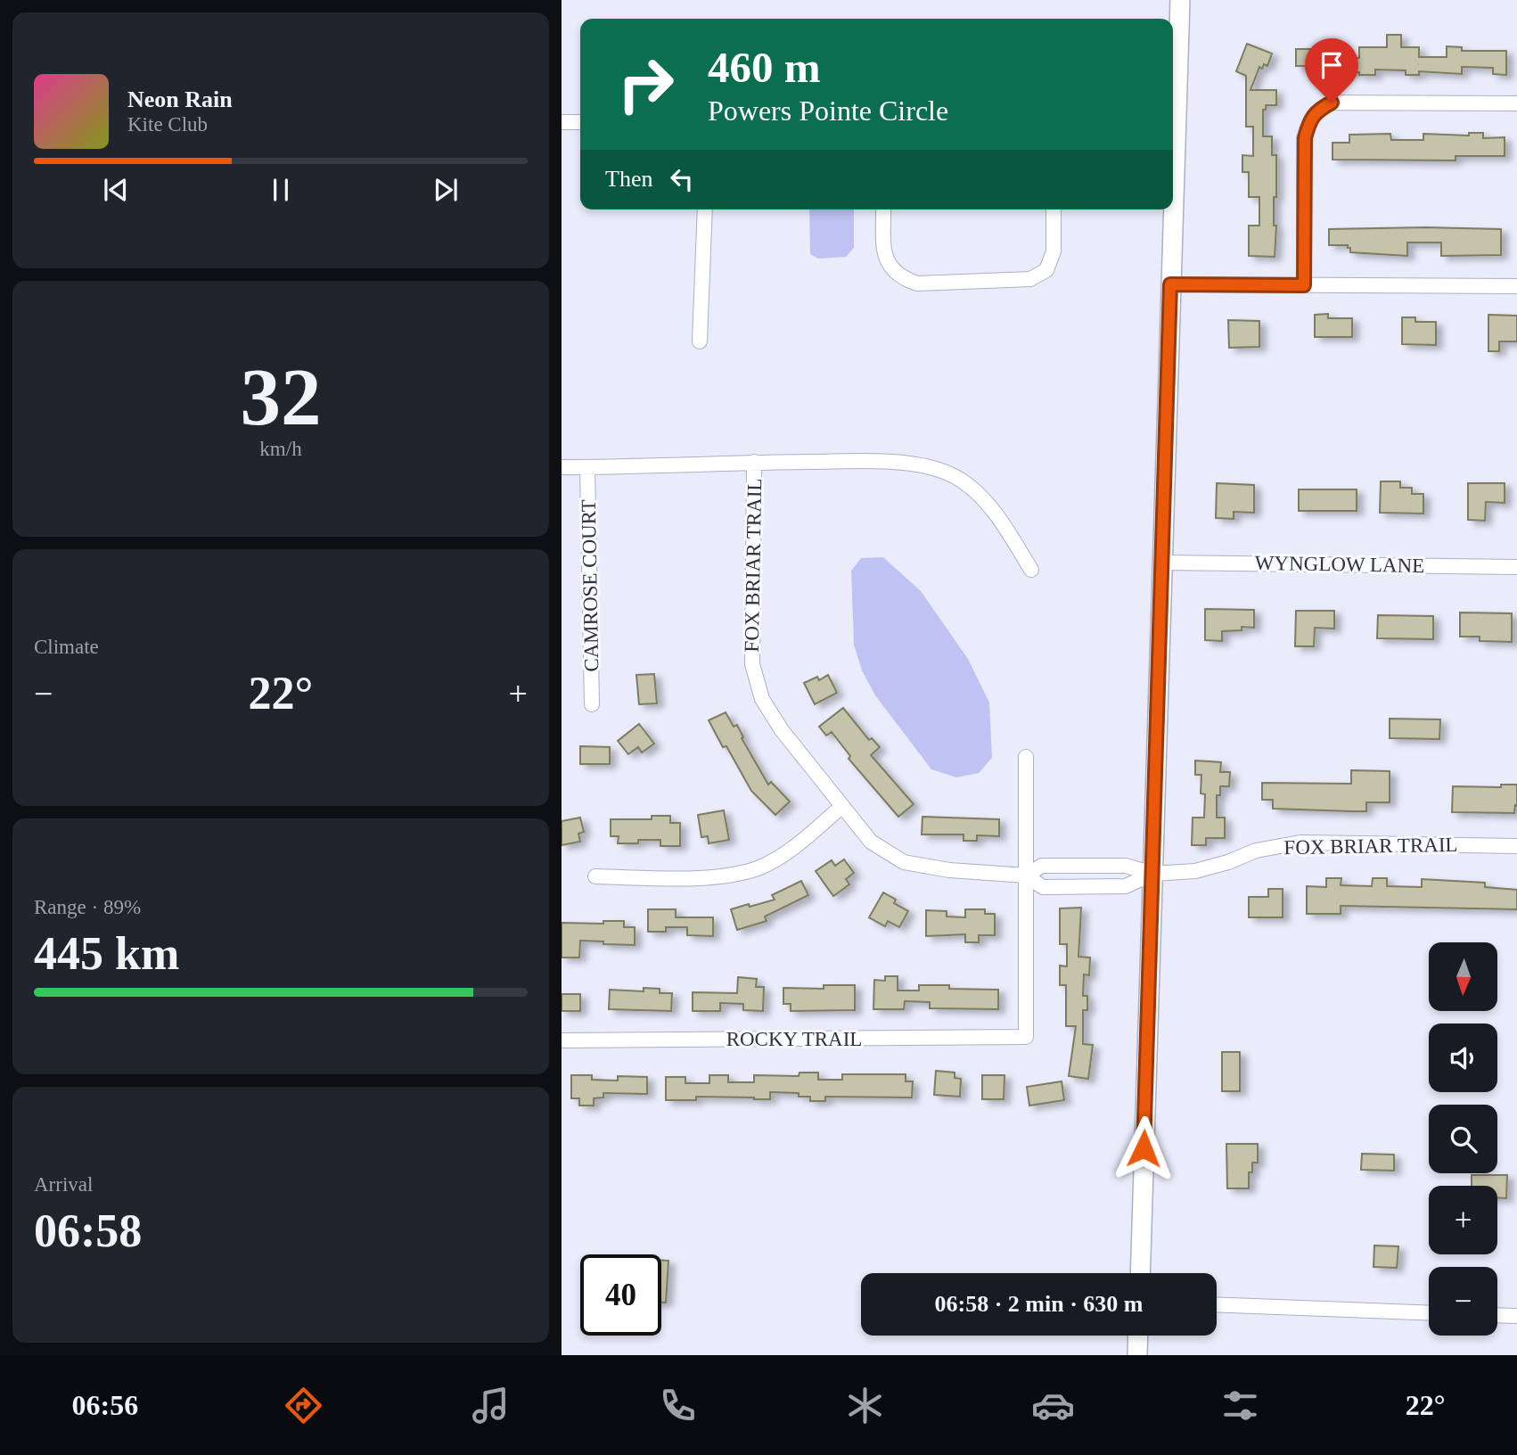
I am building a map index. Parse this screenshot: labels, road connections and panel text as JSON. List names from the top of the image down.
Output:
{
  "streets": {
    "street": [
      "WYNGLOW LANE",
      "FOX BRIAR TRAIL",
      "CAMROSE COURT",
      "ROCKY TRAIL"
    ]
  },
  "crossings": [
    ["FOX BRIAR TRAIL", "ROCKY TRAIL"]
  ],
  "north": "bottom",
  "page": {
    "turn": ["460 m", "Powers Pointe Circle"],
    "song": ["Neon Rain", "Kite Club"],
    "then": "Then",
    "tile": [
      ["32", "km/h"],
      "Climate",
      ["Range · 89%", "445 km"],
      ["Arrival", "06:58"]
    ],
    "heat": ["−", "22°", "+"],
    "map_buttons": ["+", "−"],
    "limit": "40",
    "trip": "06:58 · 2 min · 630 m",
    "tabs": ["06:56", "22°"]
  }
}
